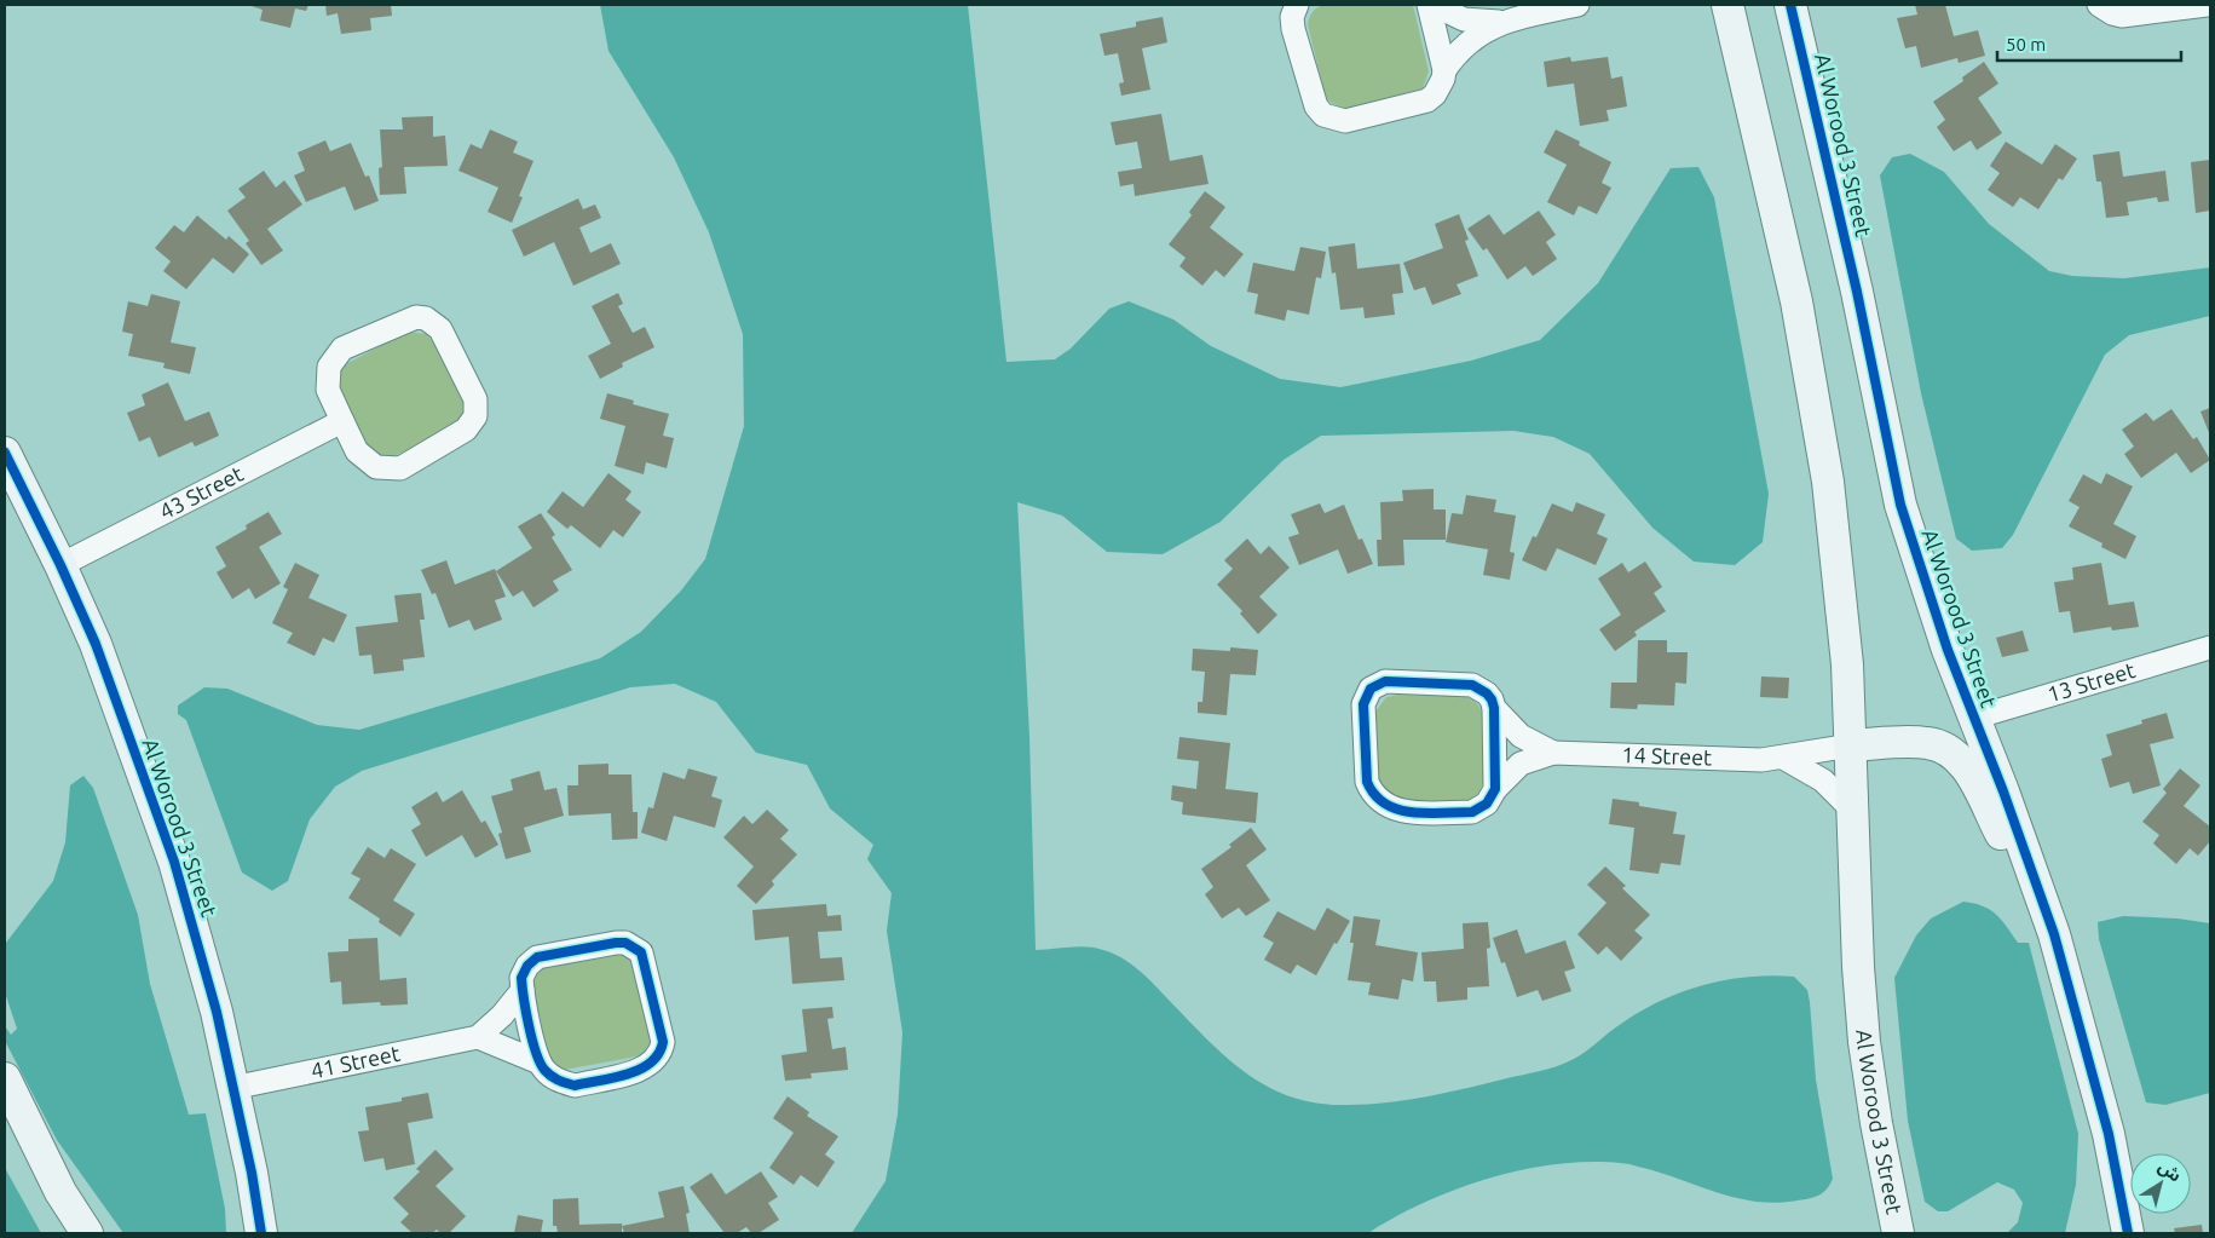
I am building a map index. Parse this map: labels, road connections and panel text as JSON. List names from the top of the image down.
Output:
{
  "streets": {
    "street": [
      "Al Worood 3 Street",
      "43 Street",
      "13 Street",
      "14 Street",
      "41 Street"
    ]
  },
  "crossings": [
    ["Al Worood 3 Street", "43 Street"],
    ["Al Worood 3 Street", "13 Street"],
    ["Al Worood 3 Street", "14 Street"],
    ["Al Worood 3 Street", "41 Street"]
  ],
  "scale_bar": "50 m",
  "north": "top right"
}
